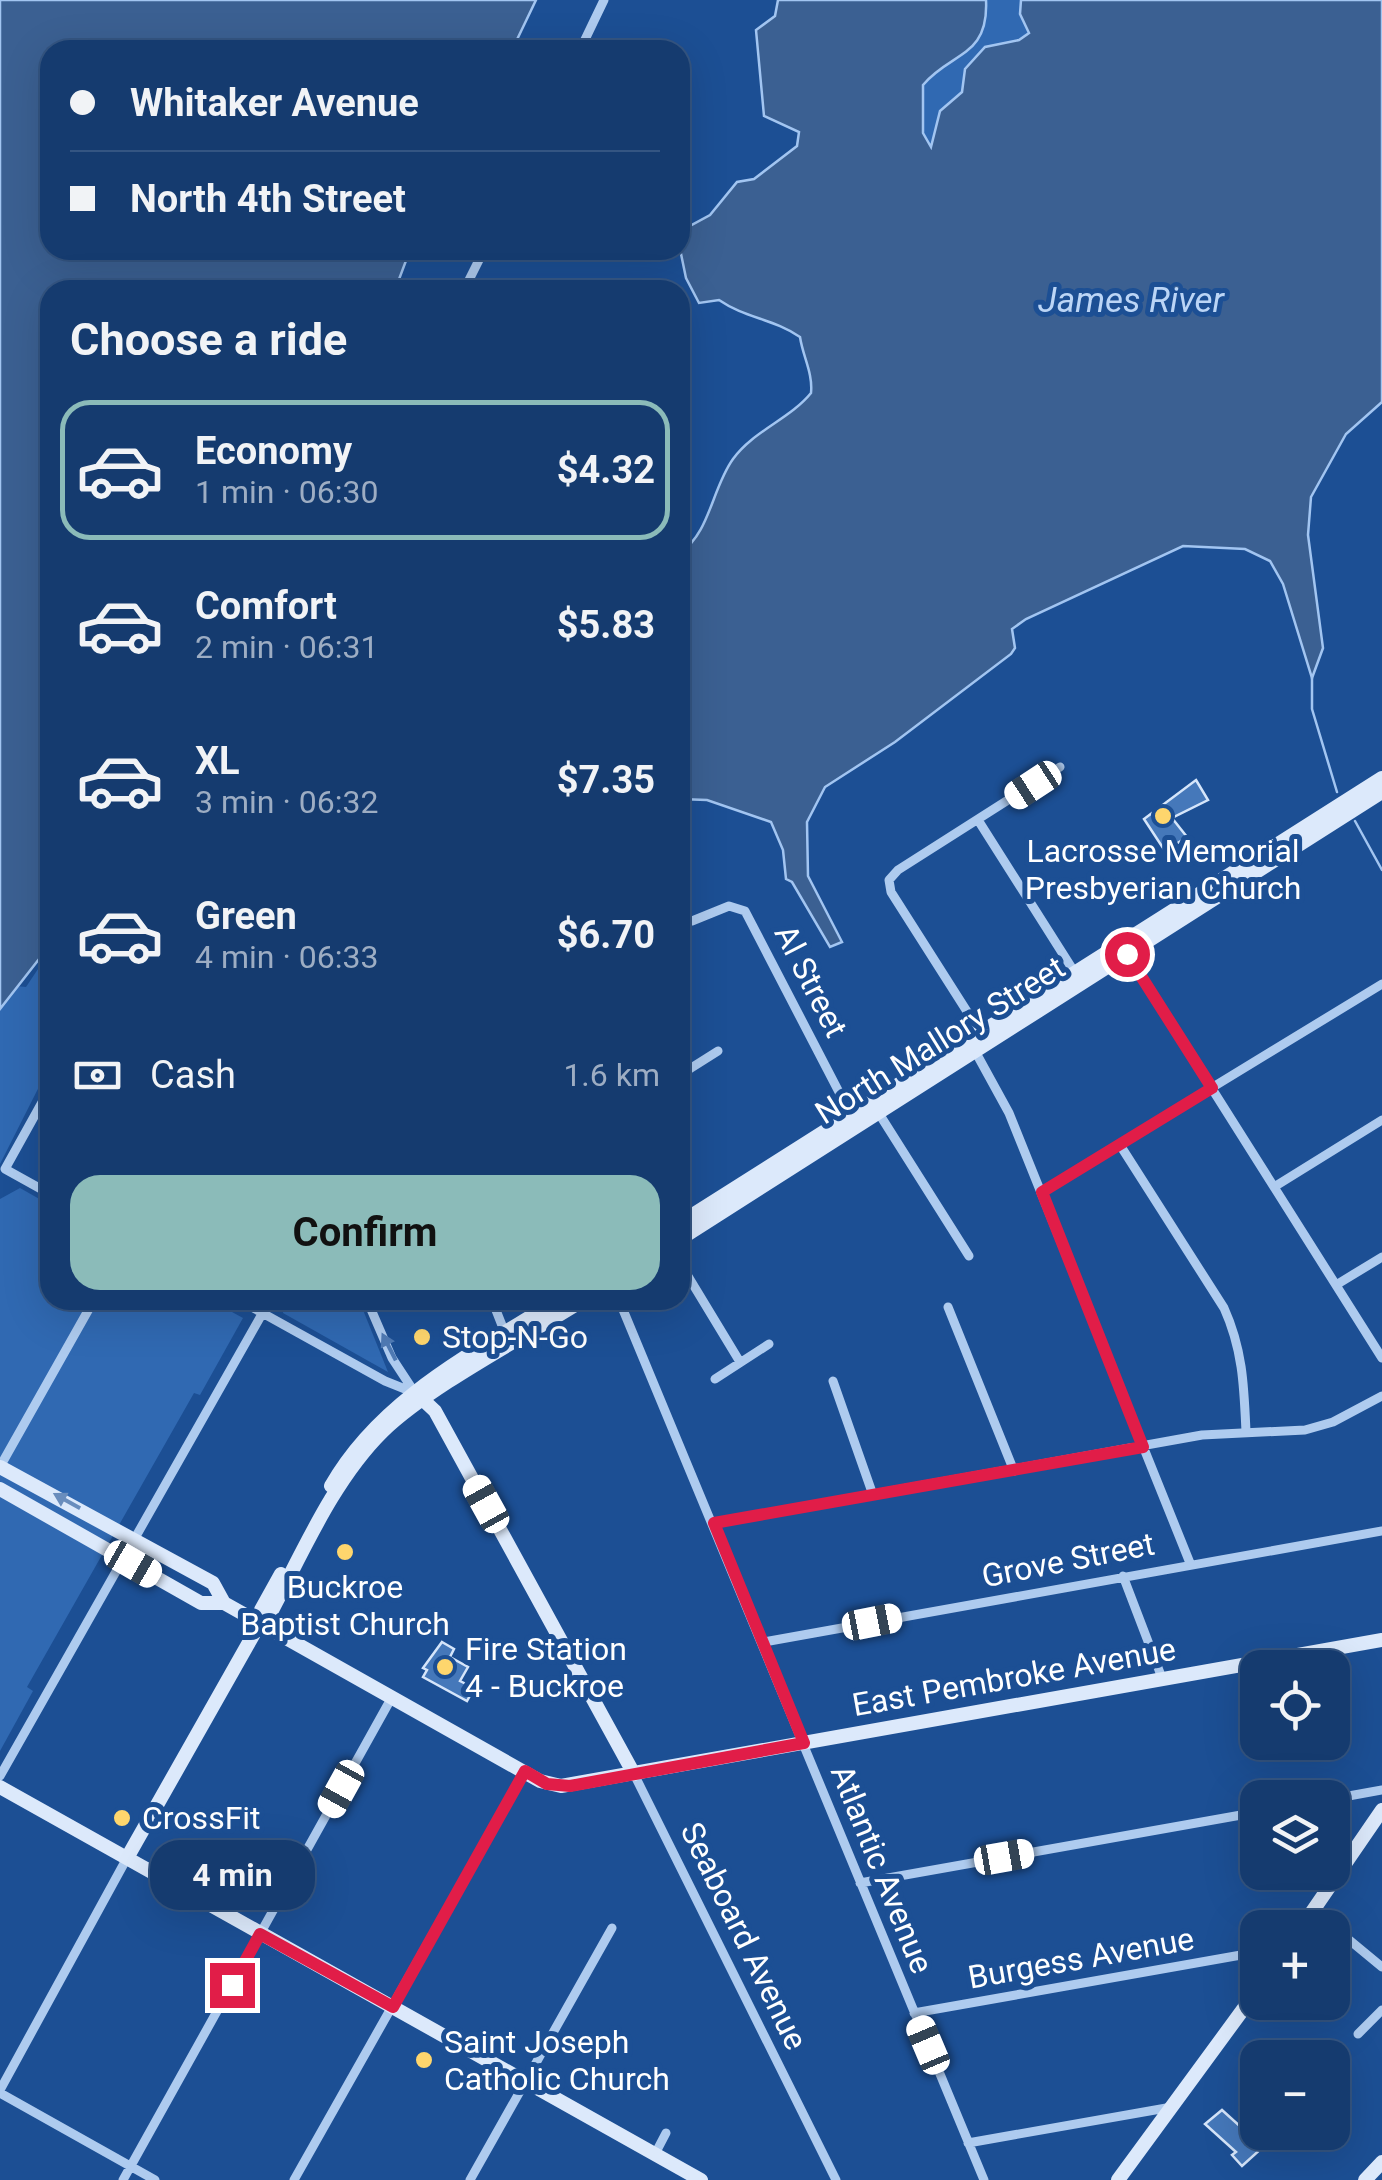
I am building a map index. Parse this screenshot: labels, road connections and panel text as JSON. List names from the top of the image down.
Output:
{
  "streets": {
    "main road": ["North Mallory Street", "East Pembroke Avenue", "Seaboard Avenue"],
    "street": [
      "Al Street",
      "Grove Street",
      "Atlantic Avenue",
      "Burgess Avenue"
    ]
  },
  "crossings": [
    ["Al Street", "North Mallory Street"],
    ["Grove Street", "Atlantic Avenue"],
    ["East Pembroke Avenue", "Atlantic Avenue"],
    ["East Pembroke Avenue", "Seaboard Avenue"],
    ["Atlantic Avenue", "Burgess Avenue"]
  ],
  "water": ["James River"],
  "places": [
    "Lacrosse Memorial Presbyerian Church",
    "Stop-N-Go",
    "Buckroe Baptist Church",
    "Fire Station 4 - Buckroe",
    "CrossFit",
    "Saint Joseph Catholic Church"
  ],
  "page": {
    "banner": ["Whitaker Avenue", "North 4th Street"],
    "heading": "Choose a ride",
    "list": [
      {
        "name": "Economy",
        "note": "1 min · 06:30",
        "value": "$4.32"
      },
      {
        "name": "Comfort",
        "note": "2 min · 06:31",
        "value": "$5.83"
      },
      {
        "name": "XL",
        "note": "3 min · 06:32",
        "value": "$7.35"
      },
      {
        "name": "Green",
        "note": "4 min · 06:33",
        "value": "$6.70"
      }
    ],
    "pay": ["Cash", "1.6 km"],
    "buttons": "Confirm",
    "map_buttons": ["+", "−"],
    "bubble": "4 min"
  }
}
